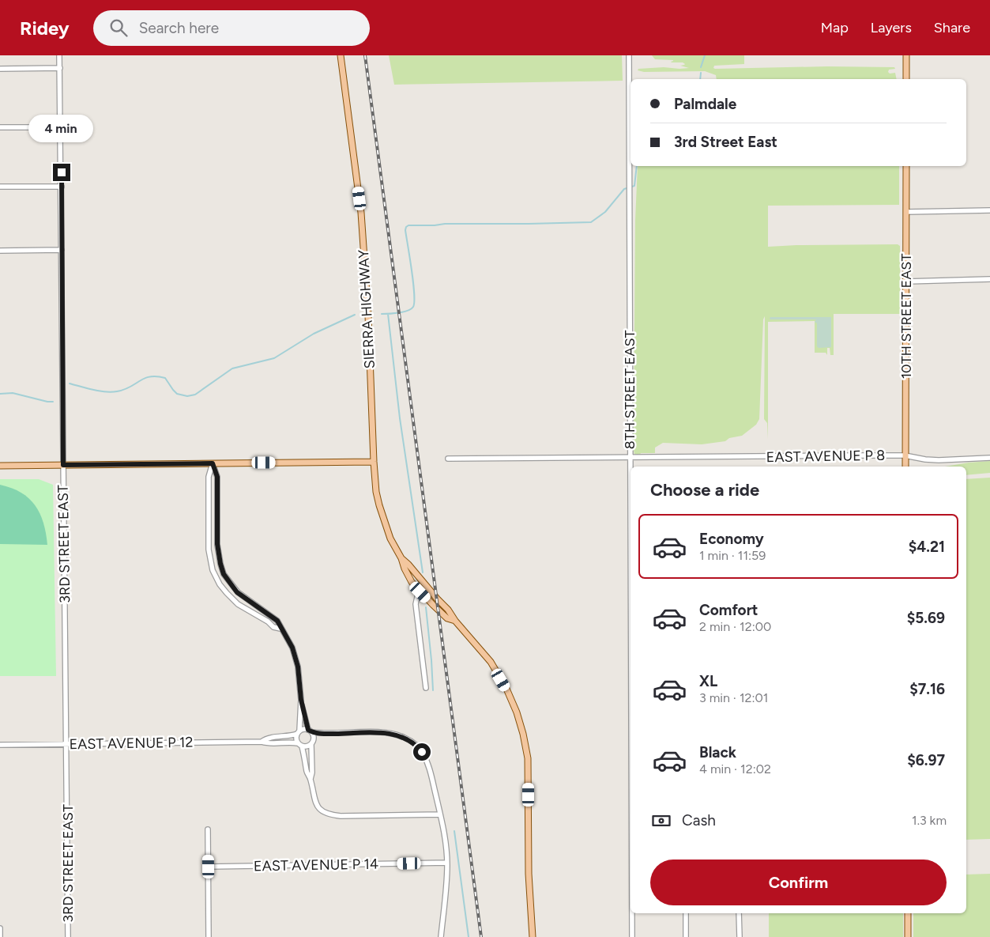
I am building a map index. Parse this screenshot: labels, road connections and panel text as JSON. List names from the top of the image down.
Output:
{
  "streets": {
    "main road": ["SIERRA HIGHWAY", "10TH STREET EAST"],
    "street": [
      "8TH STREET EAST",
      "EAST AVENUE P 8",
      "3RD STREET EAST",
      "EAST AVENUE P 12",
      "EAST AVENUE P 14"
    ]
  },
  "crossings": [
    ["10TH STREET EAST", "EAST AVENUE P 8"],
    ["8TH STREET EAST", "EAST AVENUE P 8"],
    ["3RD STREET EAST", "EAST AVENUE P 12"]
  ],
  "page": {
    "header": "Ridey",
    "search": "Search here",
    "nav": ["Map", "Layers", "Share"],
    "banner": ["Palmdale", "3rd Street East"],
    "bubble": "4 min",
    "heading": "Choose a ride",
    "list": [
      {
        "name": "Economy",
        "note": "1 min · 11:59",
        "value": "$4.21"
      },
      {
        "name": "Comfort",
        "note": "2 min · 12:00",
        "value": "$5.69"
      },
      {
        "name": "XL",
        "note": "3 min · 12:01",
        "value": "$7.16"
      },
      {
        "name": "Black",
        "note": "4 min · 12:02",
        "value": "$6.97"
      }
    ],
    "pay": ["Cash", "1.3 km"],
    "buttons": "Confirm"
  }
}
